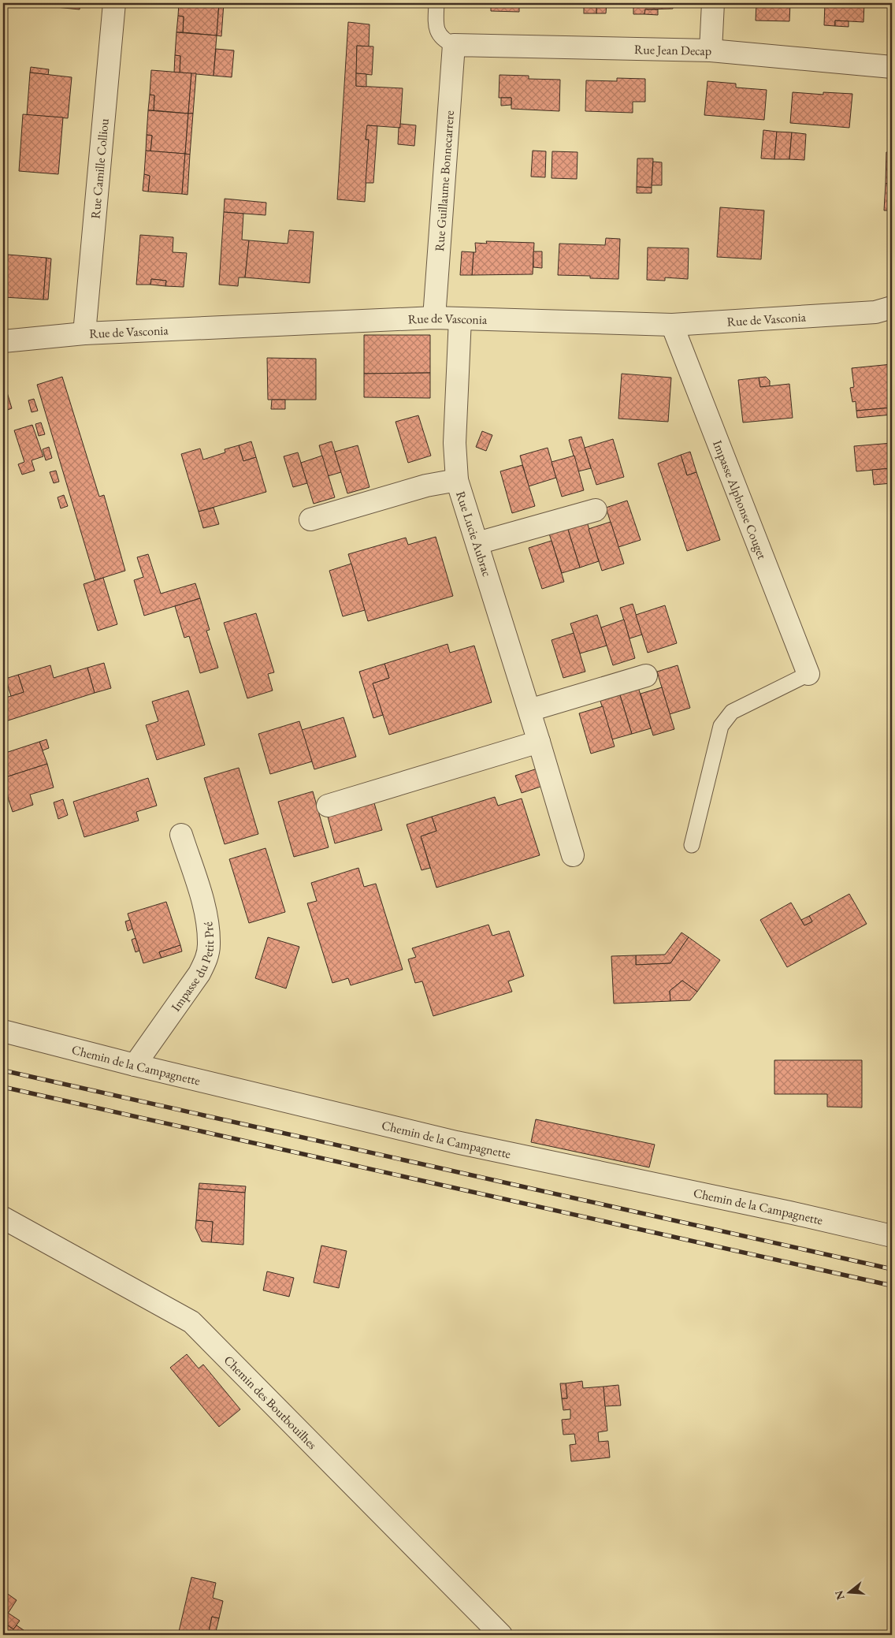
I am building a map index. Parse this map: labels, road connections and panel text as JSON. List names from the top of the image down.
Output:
{
  "streets": {
    "street": [
      "Rue Jean Decap",
      "Rue Camille Colliou",
      "Rue Guillaume Bonnecarrere",
      "Rue de Vasconia",
      "Impasse Alphonse Couget",
      "Rue Lucie Aubrac",
      "Impasse du Petit Pré",
      "Chemin de la Campagnette",
      "Chemin des Boutbouilhes"
    ]
  },
  "crossings": [
    ["Rue Jean Decap", "Rue Guillaume Bonnecarrere"],
    ["Rue Camille Colliou", "Rue de Vasconia"],
    ["Rue Guillaume Bonnecarrere", "Rue de Vasconia"],
    ["Rue de Vasconia", "Impasse Alphonse Couget"],
    ["Rue de Vasconia", "Rue Lucie Aubrac"],
    ["Impasse du Petit Pré", "Chemin de la Campagnette"]
  ],
  "north": "left"
}
